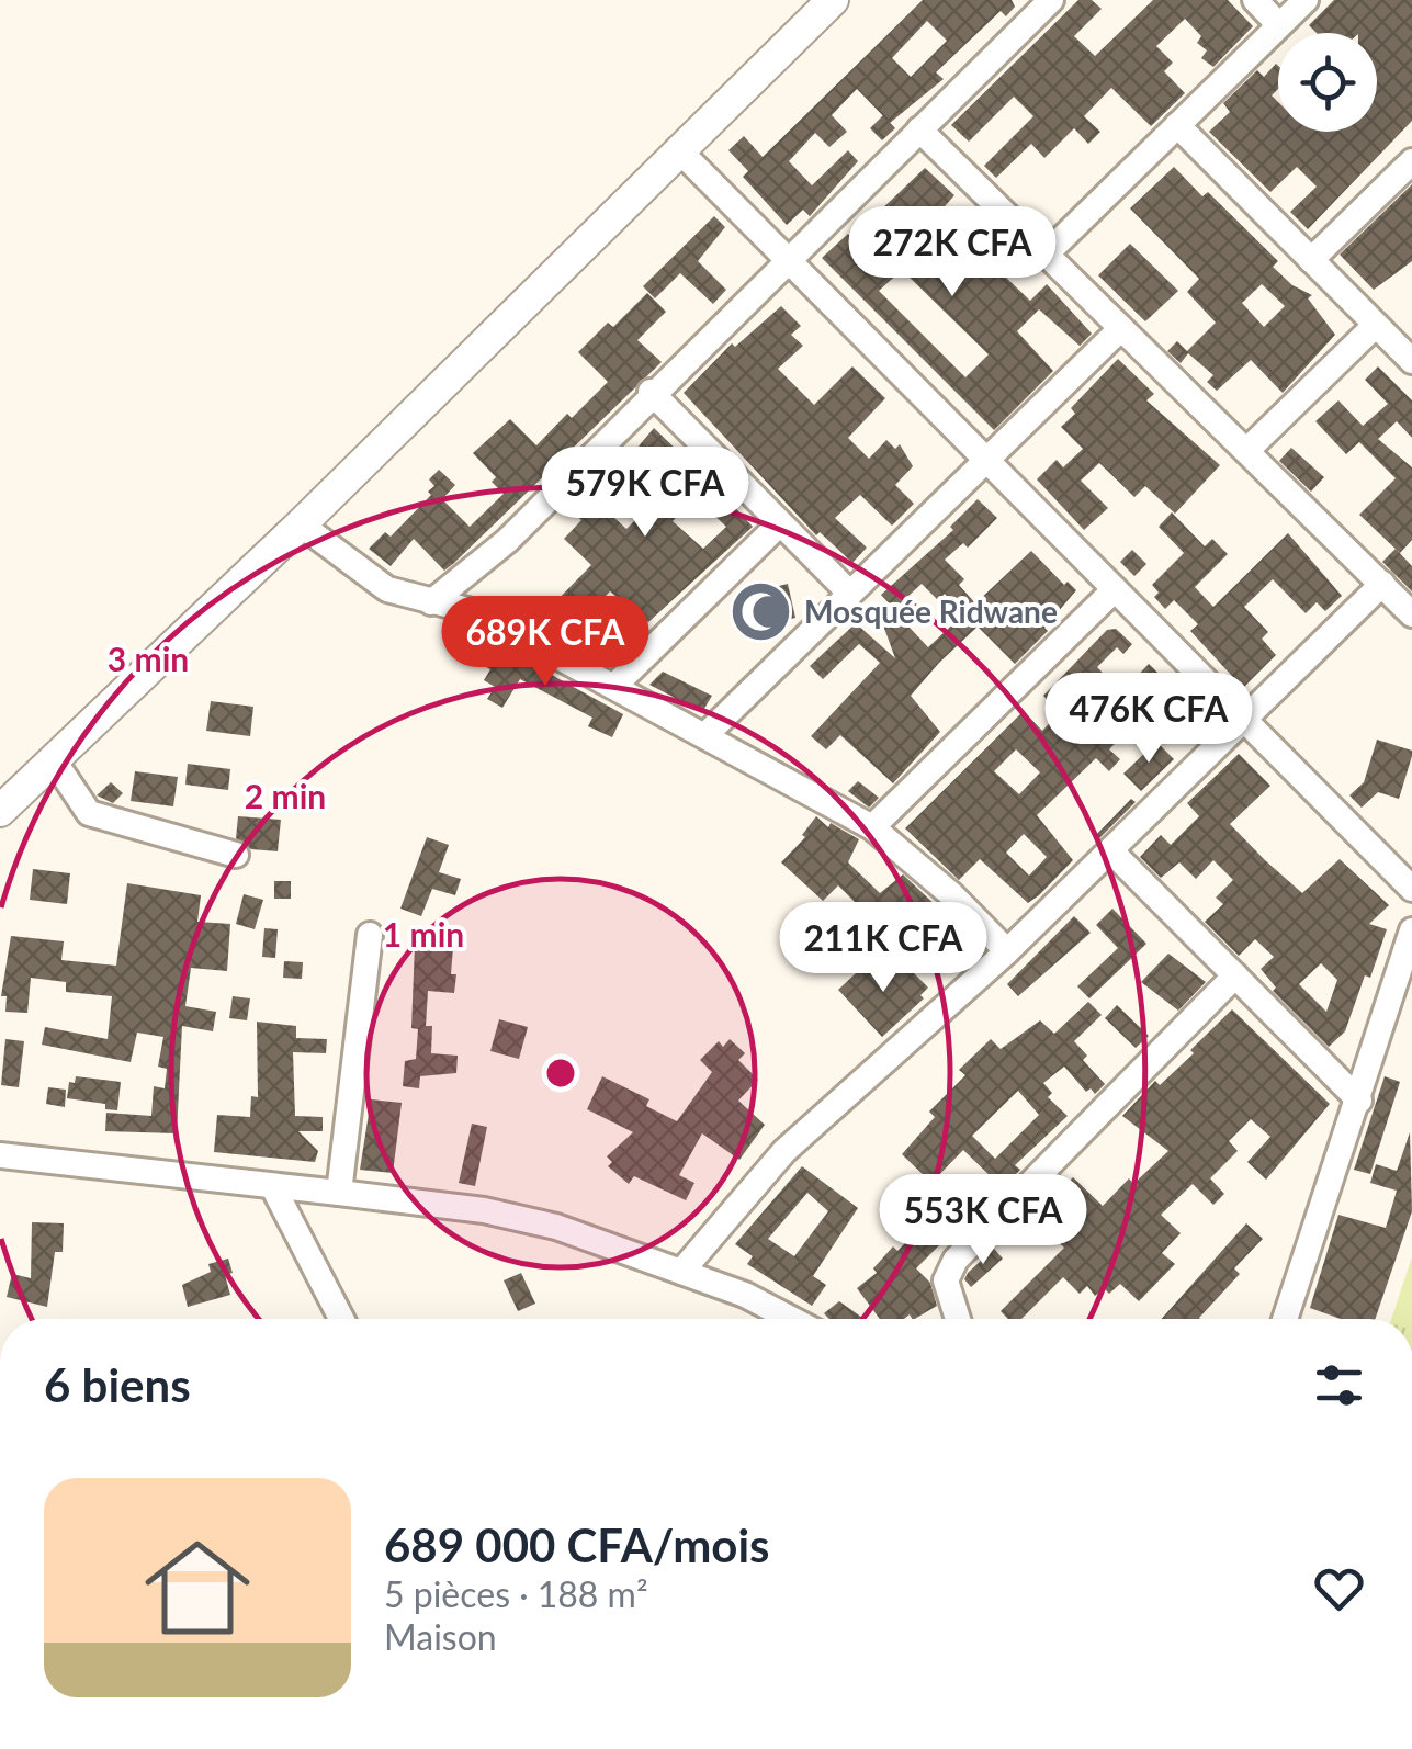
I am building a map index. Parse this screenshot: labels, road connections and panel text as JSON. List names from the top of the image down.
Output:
{
  "places": {
    "mosque": ["Mosquée Ridwane"]
  },
  "page": {
    "price": [
      "272K CFA",
      "579K CFA",
      "689K CFA",
      "476K CFA",
      "211K CFA",
      "553K CFA"
    ],
    "heading": "6 biens",
    "list": [
      {
        "name": "689 000 CFA/mois",
        "note": "5 pièces · 188 m² · Maison"
      }
    ]
  },
  "rings": ["3 min", "2 min", "1 min"]
}
